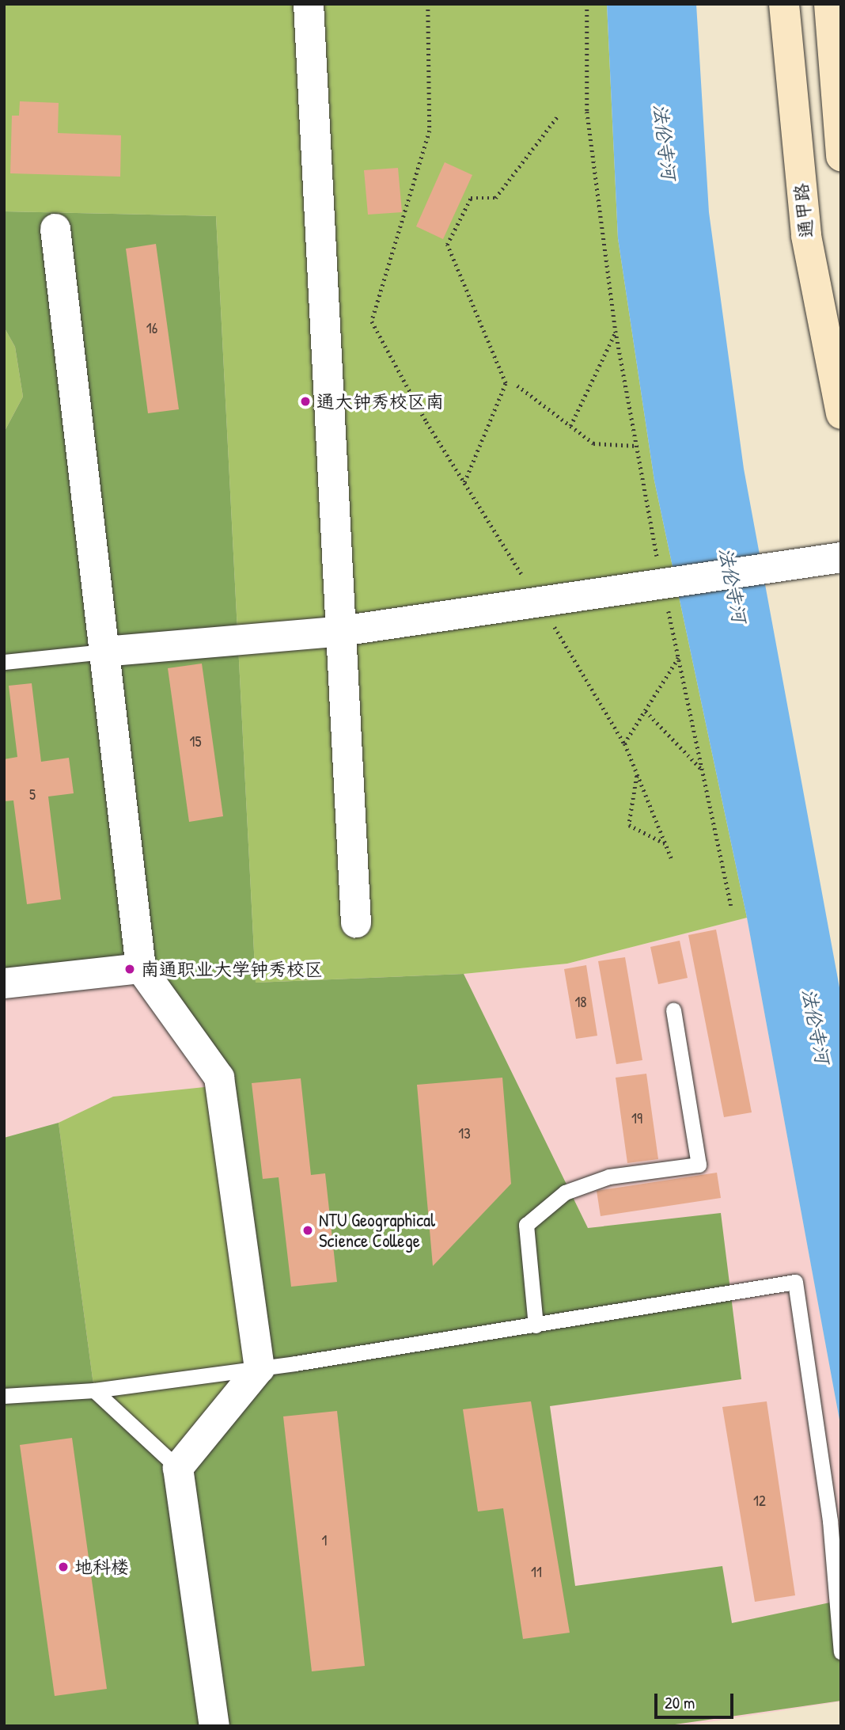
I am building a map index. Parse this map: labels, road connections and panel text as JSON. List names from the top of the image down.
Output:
{
  "streets": {
    "main road": ["通甲路"]
  },
  "water": ["法伦寺河"],
  "places": [
    "通大钟秀校区南",
    "南通职业大学钟秀校区",
    "NTU Geographical Science College",
    "地科楼"
  ],
  "house_numbers": [
    "16",
    "15",
    "5",
    "18",
    "19",
    "13",
    "12",
    "1",
    "11"
  ],
  "scale_bar": "20 m"
}
